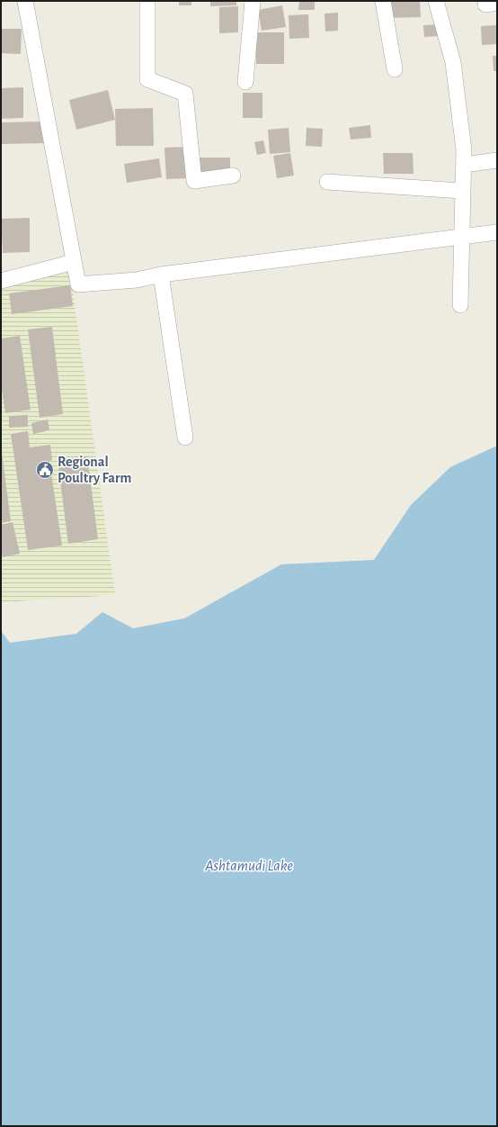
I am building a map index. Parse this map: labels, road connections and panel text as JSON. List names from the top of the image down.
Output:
{
  "water": ["Ashtamudi Lake"],
  "places": {
    "public building": ["Regional Poultry Farm"]
  }
}
